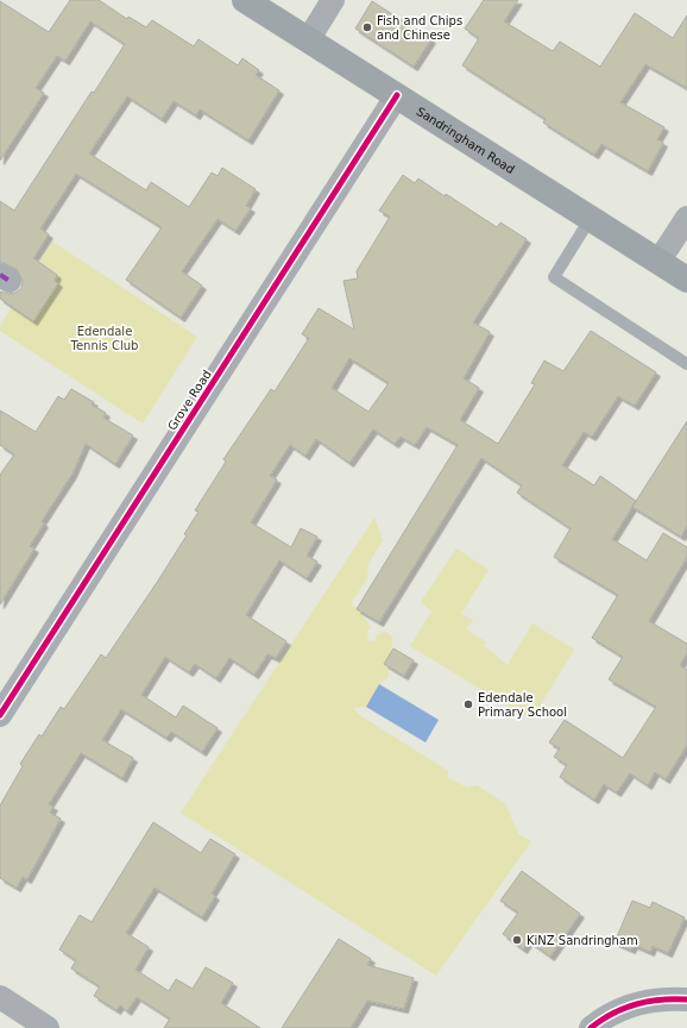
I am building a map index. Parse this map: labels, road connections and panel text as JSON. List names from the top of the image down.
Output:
{
  "streets": {
    "main road": ["Sandringham Road"],
    "street": ["Grove Road"]
  },
  "crossings": [
    ["Sandringham Road", "Grove Road"]
  ],
  "parks": ["Edendale Tennis Club"],
  "places": ["Fish and Chips and Chinese", "Edendale Primary School", "KiNZ Sandringham"]
}
